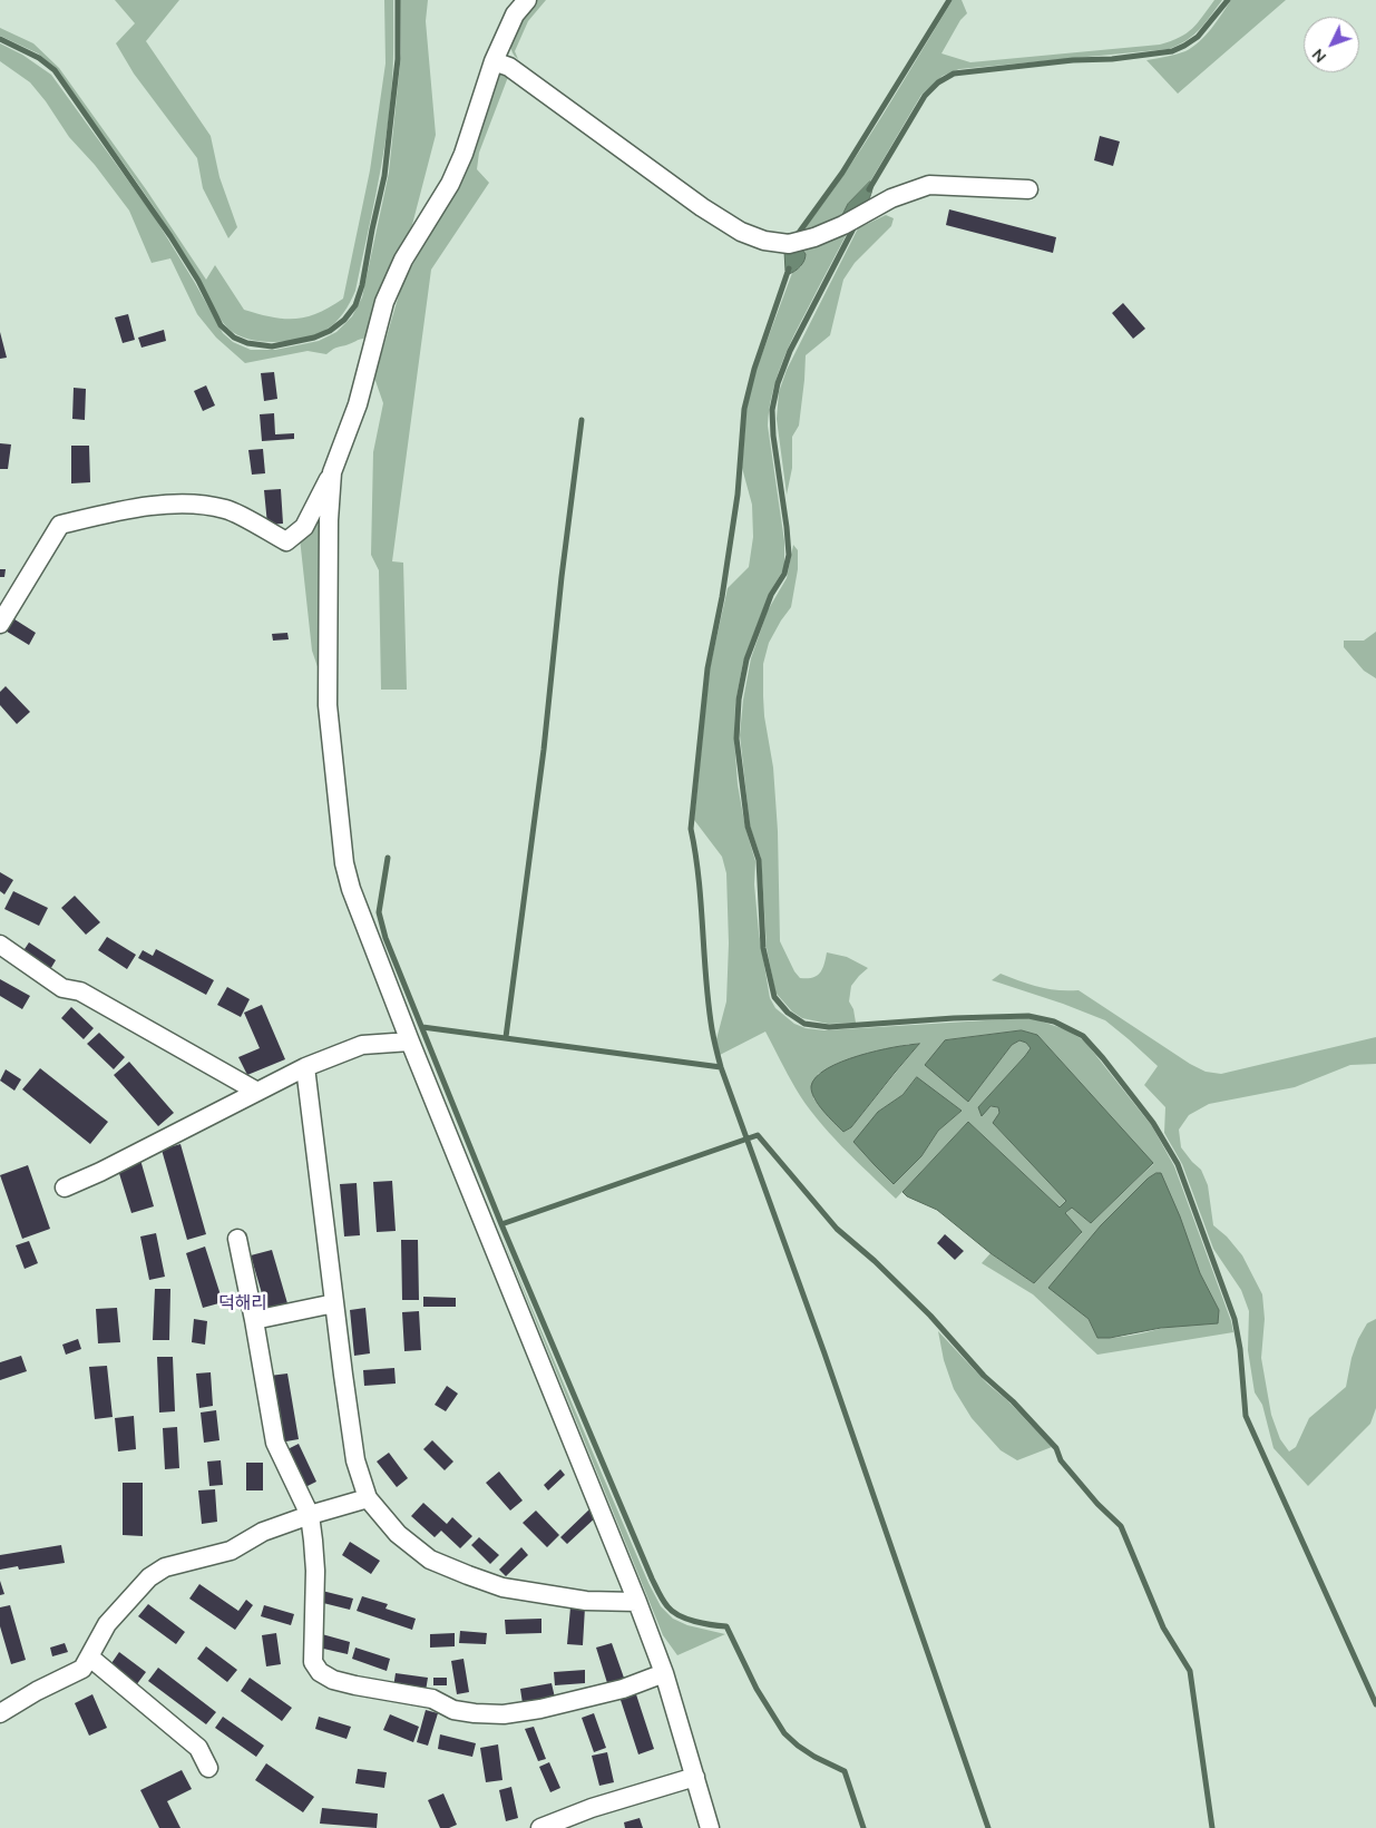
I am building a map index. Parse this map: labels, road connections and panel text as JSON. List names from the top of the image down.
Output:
{
  "districts": ["덕해리"],
  "north": "bottom left"
}
